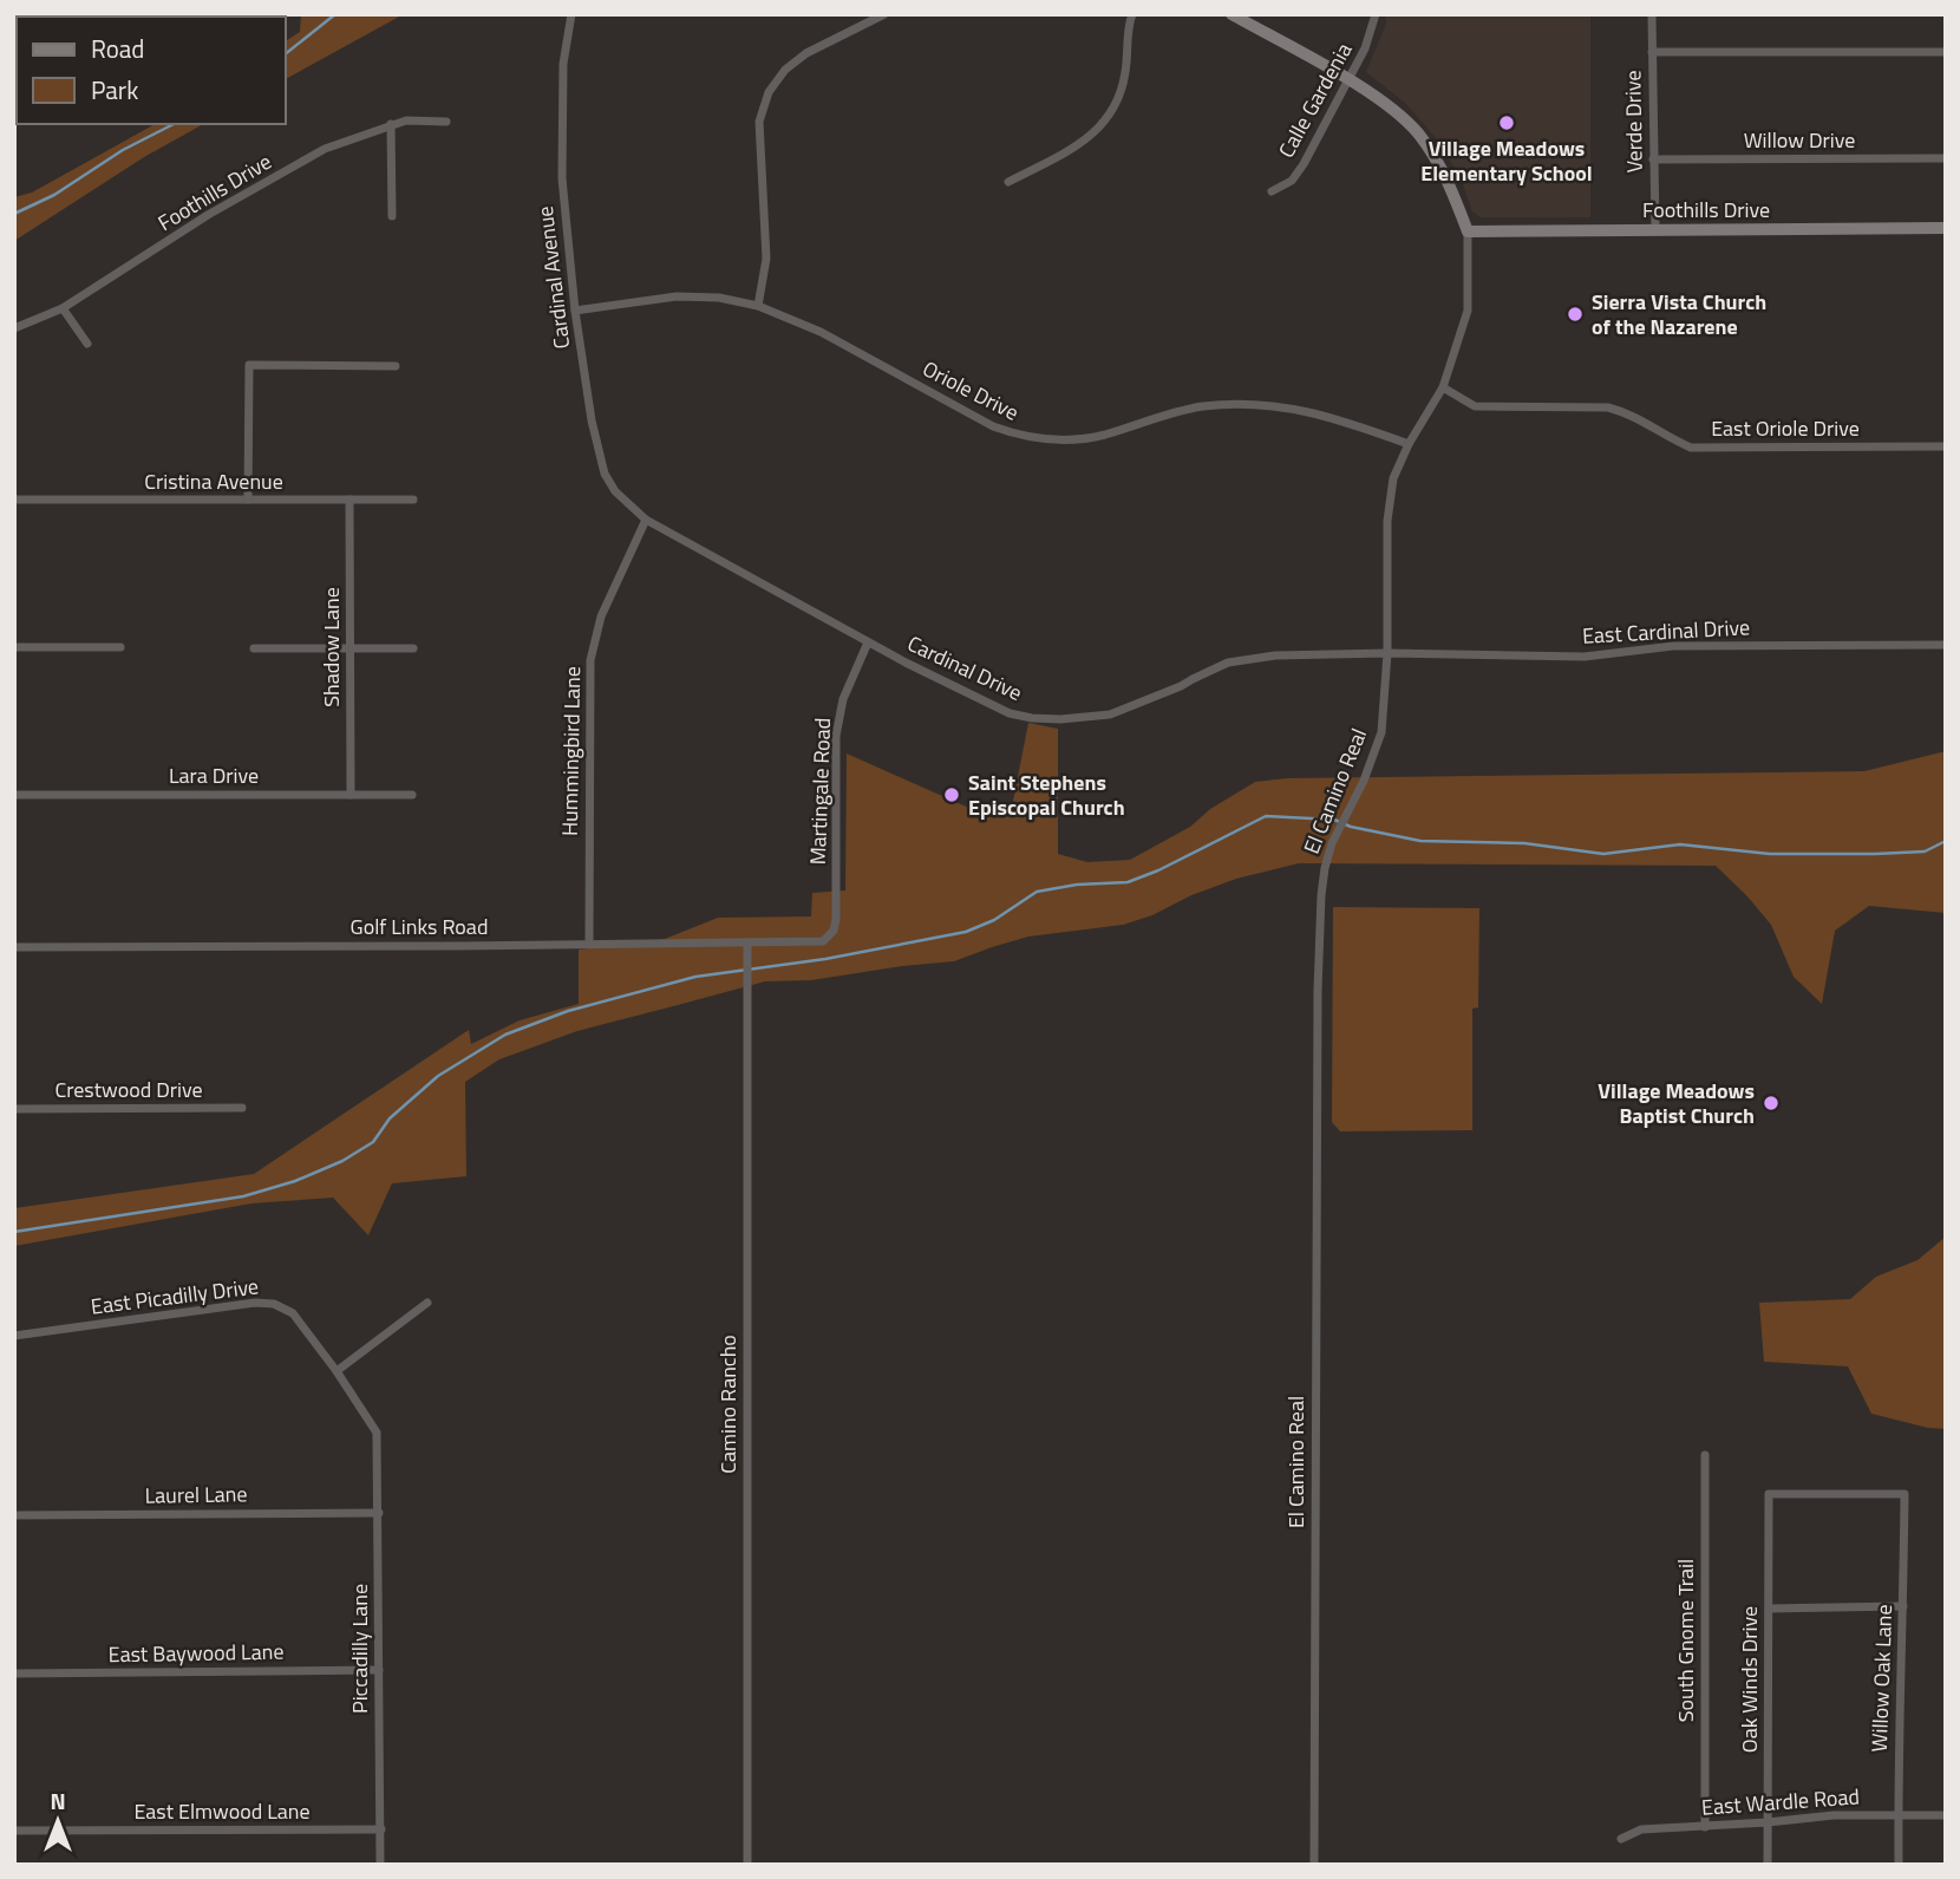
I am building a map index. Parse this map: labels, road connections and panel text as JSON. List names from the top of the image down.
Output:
{
  "streets": {
    "street": [
      "Calle Gardenia",
      "Verde Drive",
      "Willow Drive",
      "Foothills Drive",
      "Cardinal Avenue",
      "Oriole Drive",
      "East Oriole Drive",
      "Cristina Avenue",
      "East Cardinal Drive",
      "Shadow Lane",
      "Cardinal Drive",
      "Hummingbird Lane",
      "Lara Drive",
      "Martingale Road",
      "El Camino Real",
      "Golf Links Road",
      "Crestwood Drive",
      "East Picadilly Drive",
      "Camino Rancho",
      "Laurel Lane",
      "South Gnome Trail",
      "Piccadilly Lane",
      "East Baywood Lane",
      "Willow Oak Lane",
      "Oak Winds Drive",
      "East Wardle Road",
      "East Elmwood Lane"
    ]
  },
  "crossings": [
    ["Calle Gardenia", "El Camino Real"],
    ["Verde Drive", "Willow Drive"],
    ["Verde Drive", "Foothills Drive"],
    ["Foothills Drive", "El Camino Real"],
    ["Cardinal Avenue", "Oriole Drive"],
    ["Cardinal Avenue", "Cardinal Drive"],
    ["Cardinal Avenue", "Hummingbird Lane"],
    ["Oriole Drive", "El Camino Real"],
    ["East Oriole Drive", "El Camino Real"],
    ["Cristina Avenue", "Shadow Lane"],
    ["East Cardinal Drive", "Cardinal Drive"],
    ["East Cardinal Drive", "El Camino Real"],
    ["Shadow Lane", "Lara Drive"],
    ["Cardinal Drive", "Hummingbird Lane"],
    ["Cardinal Drive", "Martingale Road"],
    ["Cardinal Drive", "El Camino Real"],
    ["Hummingbird Lane", "Golf Links Road"],
    ["Martingale Road", "Golf Links Road"],
    ["Golf Links Road", "Camino Rancho"],
    ["East Picadilly Drive", "Piccadilly Lane"],
    ["Laurel Lane", "Piccadilly Lane"],
    ["South Gnome Trail", "East Wardle Road"],
    ["Piccadilly Lane", "East Baywood Lane"],
    ["Piccadilly Lane", "East Elmwood Lane"],
    ["Willow Oak Lane", "Oak Winds Drive"],
    ["Willow Oak Lane", "East Wardle Road"],
    ["Oak Winds Drive", "East Wardle Road"]
  ],
  "places": [
    "Village Meadows Elementary School",
    "Sierra Vista Church of the Nazarene",
    "Saint Stephens Episcopal Church",
    "Village Meadows Baptist Church"
  ],
  "legend": ["Road", "Park"],
  "north": "top"
}
